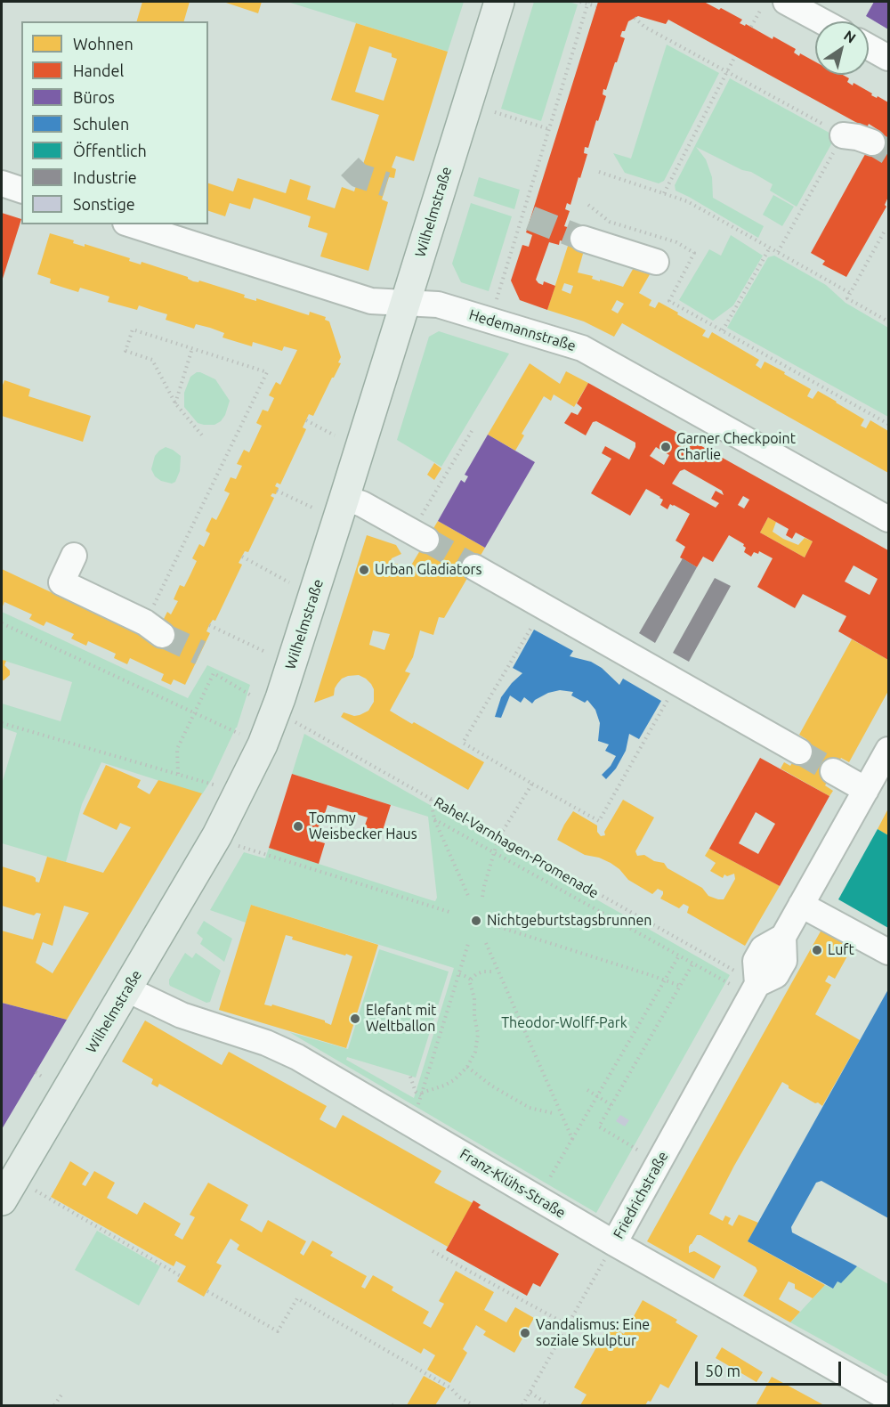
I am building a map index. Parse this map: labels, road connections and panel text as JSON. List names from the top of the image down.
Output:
{
  "streets": {
    "main road": ["Wilhelmstraße"],
    "street": ["Hedemannstraße", "Franz-Klühs-Straße", "Friedrichstraße"],
    "path": ["Rahel-Varnhagen-Promenade"]
  },
  "crossings": [
    ["Wilhelmstraße", "Hedemannstraße"],
    ["Wilhelmstraße", "Rahel-Varnhagen-Promenade"],
    ["Wilhelmstraße", "Franz-Klühs-Straße"],
    ["Rahel-Varnhagen-Promenade", "Friedrichstraße"],
    ["Franz-Klühs-Straße", "Friedrichstraße"]
  ],
  "parks": ["Theodor-Wolff-Park"],
  "places": [
    "Garner Checkpoint Charlie",
    "Urban Gladiators",
    "Tommy Weisbecker Haus",
    "Nichtgeburtstagsbrunnen",
    "Luft",
    "Elefant mit Weltballon",
    "Vandalismus: Eine soziale Skulptur"
  ],
  "legend": [
    "Wohnen",
    "Handel",
    "Büros",
    "Schulen",
    "Öffentlich",
    "Industrie",
    "Sonstige"
  ],
  "scale_bar": "50 m",
  "north": "top right"
}
